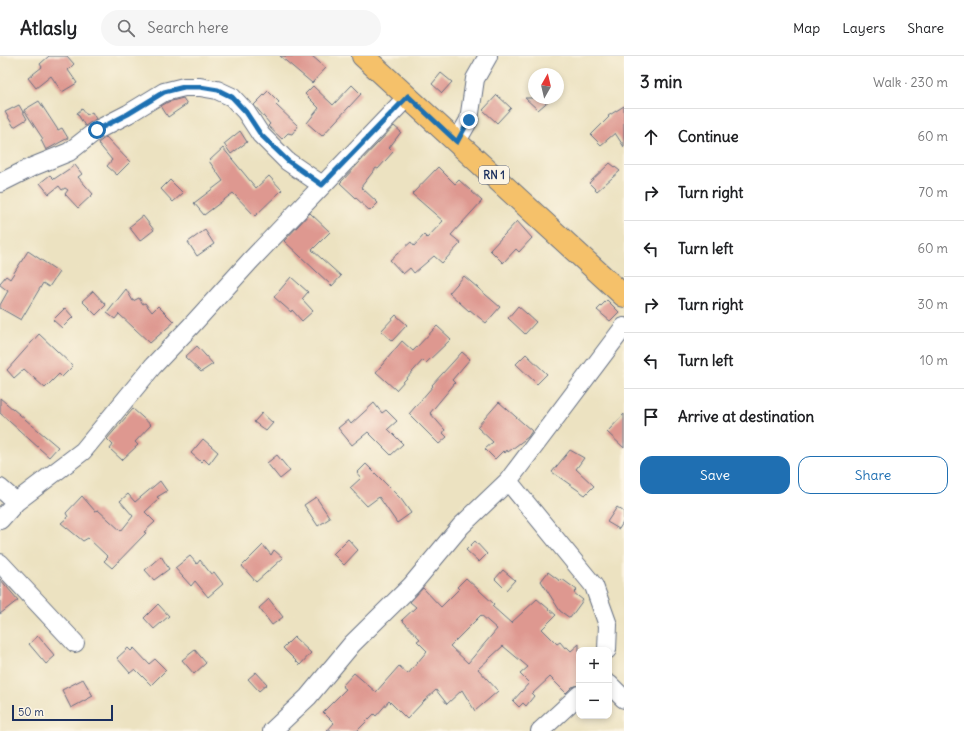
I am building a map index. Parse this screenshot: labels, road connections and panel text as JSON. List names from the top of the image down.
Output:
{
  "streets": {
    "main road": ["RN 1"]
  },
  "scale_bar": "50 m",
  "north": "top",
  "page": {
    "header": "Atlasly",
    "search": "Search here",
    "nav": ["Map", "Layers", "Share"],
    "heading": ["3 min", "Walk · 230 m"],
    "list": [
      ["Continue", "60 m"],
      ["Turn right", "70 m"],
      ["Turn left", "60 m"],
      ["Turn right", "30 m"],
      ["Turn left", "10 m"],
      "Arrive at destination"
    ],
    "buttons": ["Save", "Share"],
    "map_buttons": ["+", "−"],
    "scale": "50 m"
  }
}
